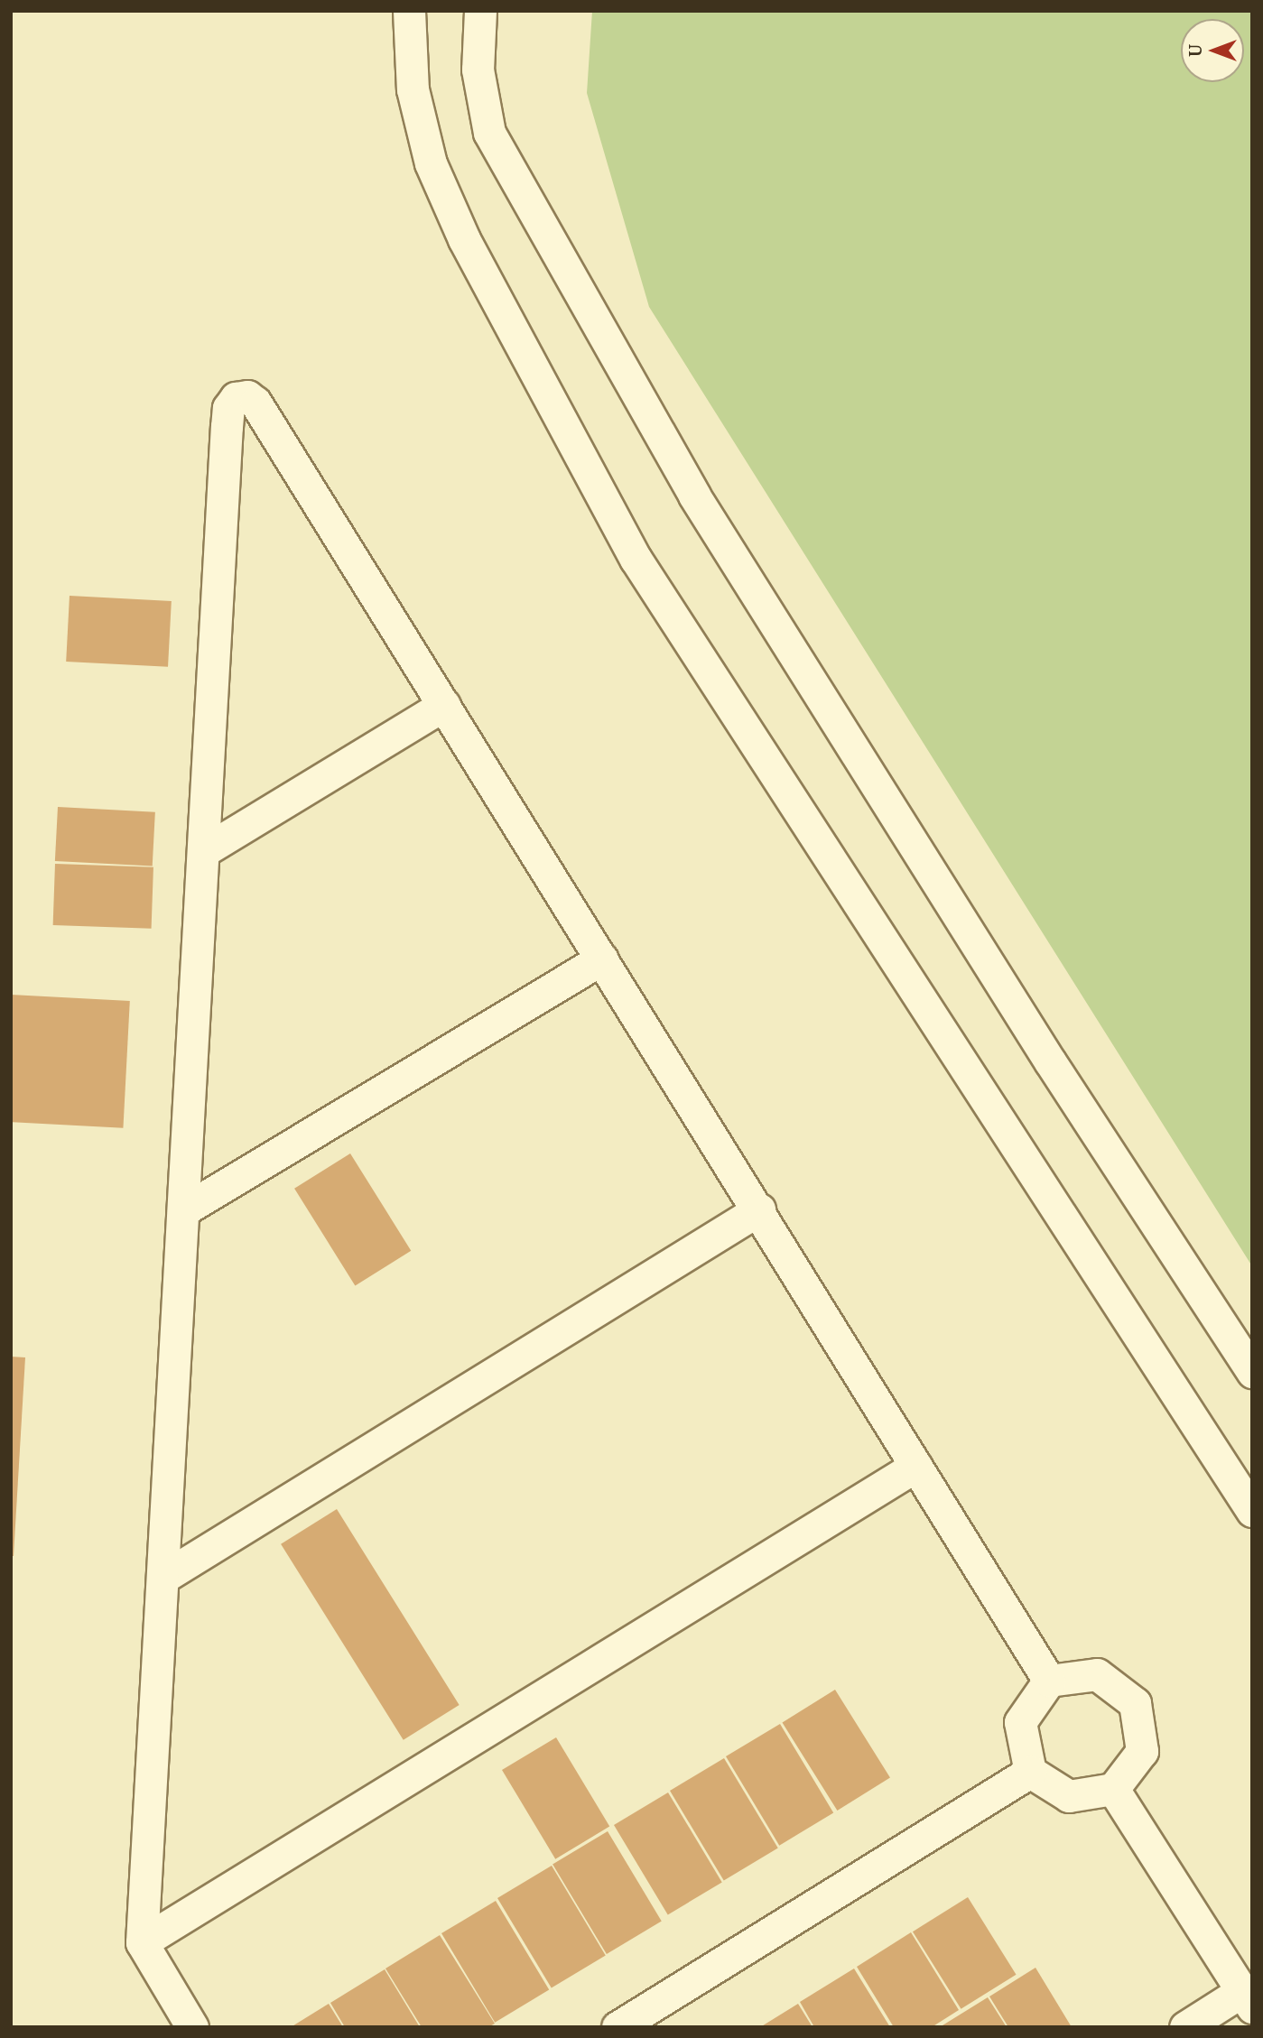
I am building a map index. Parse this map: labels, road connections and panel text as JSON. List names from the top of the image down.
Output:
{
  "north": "left"
}
